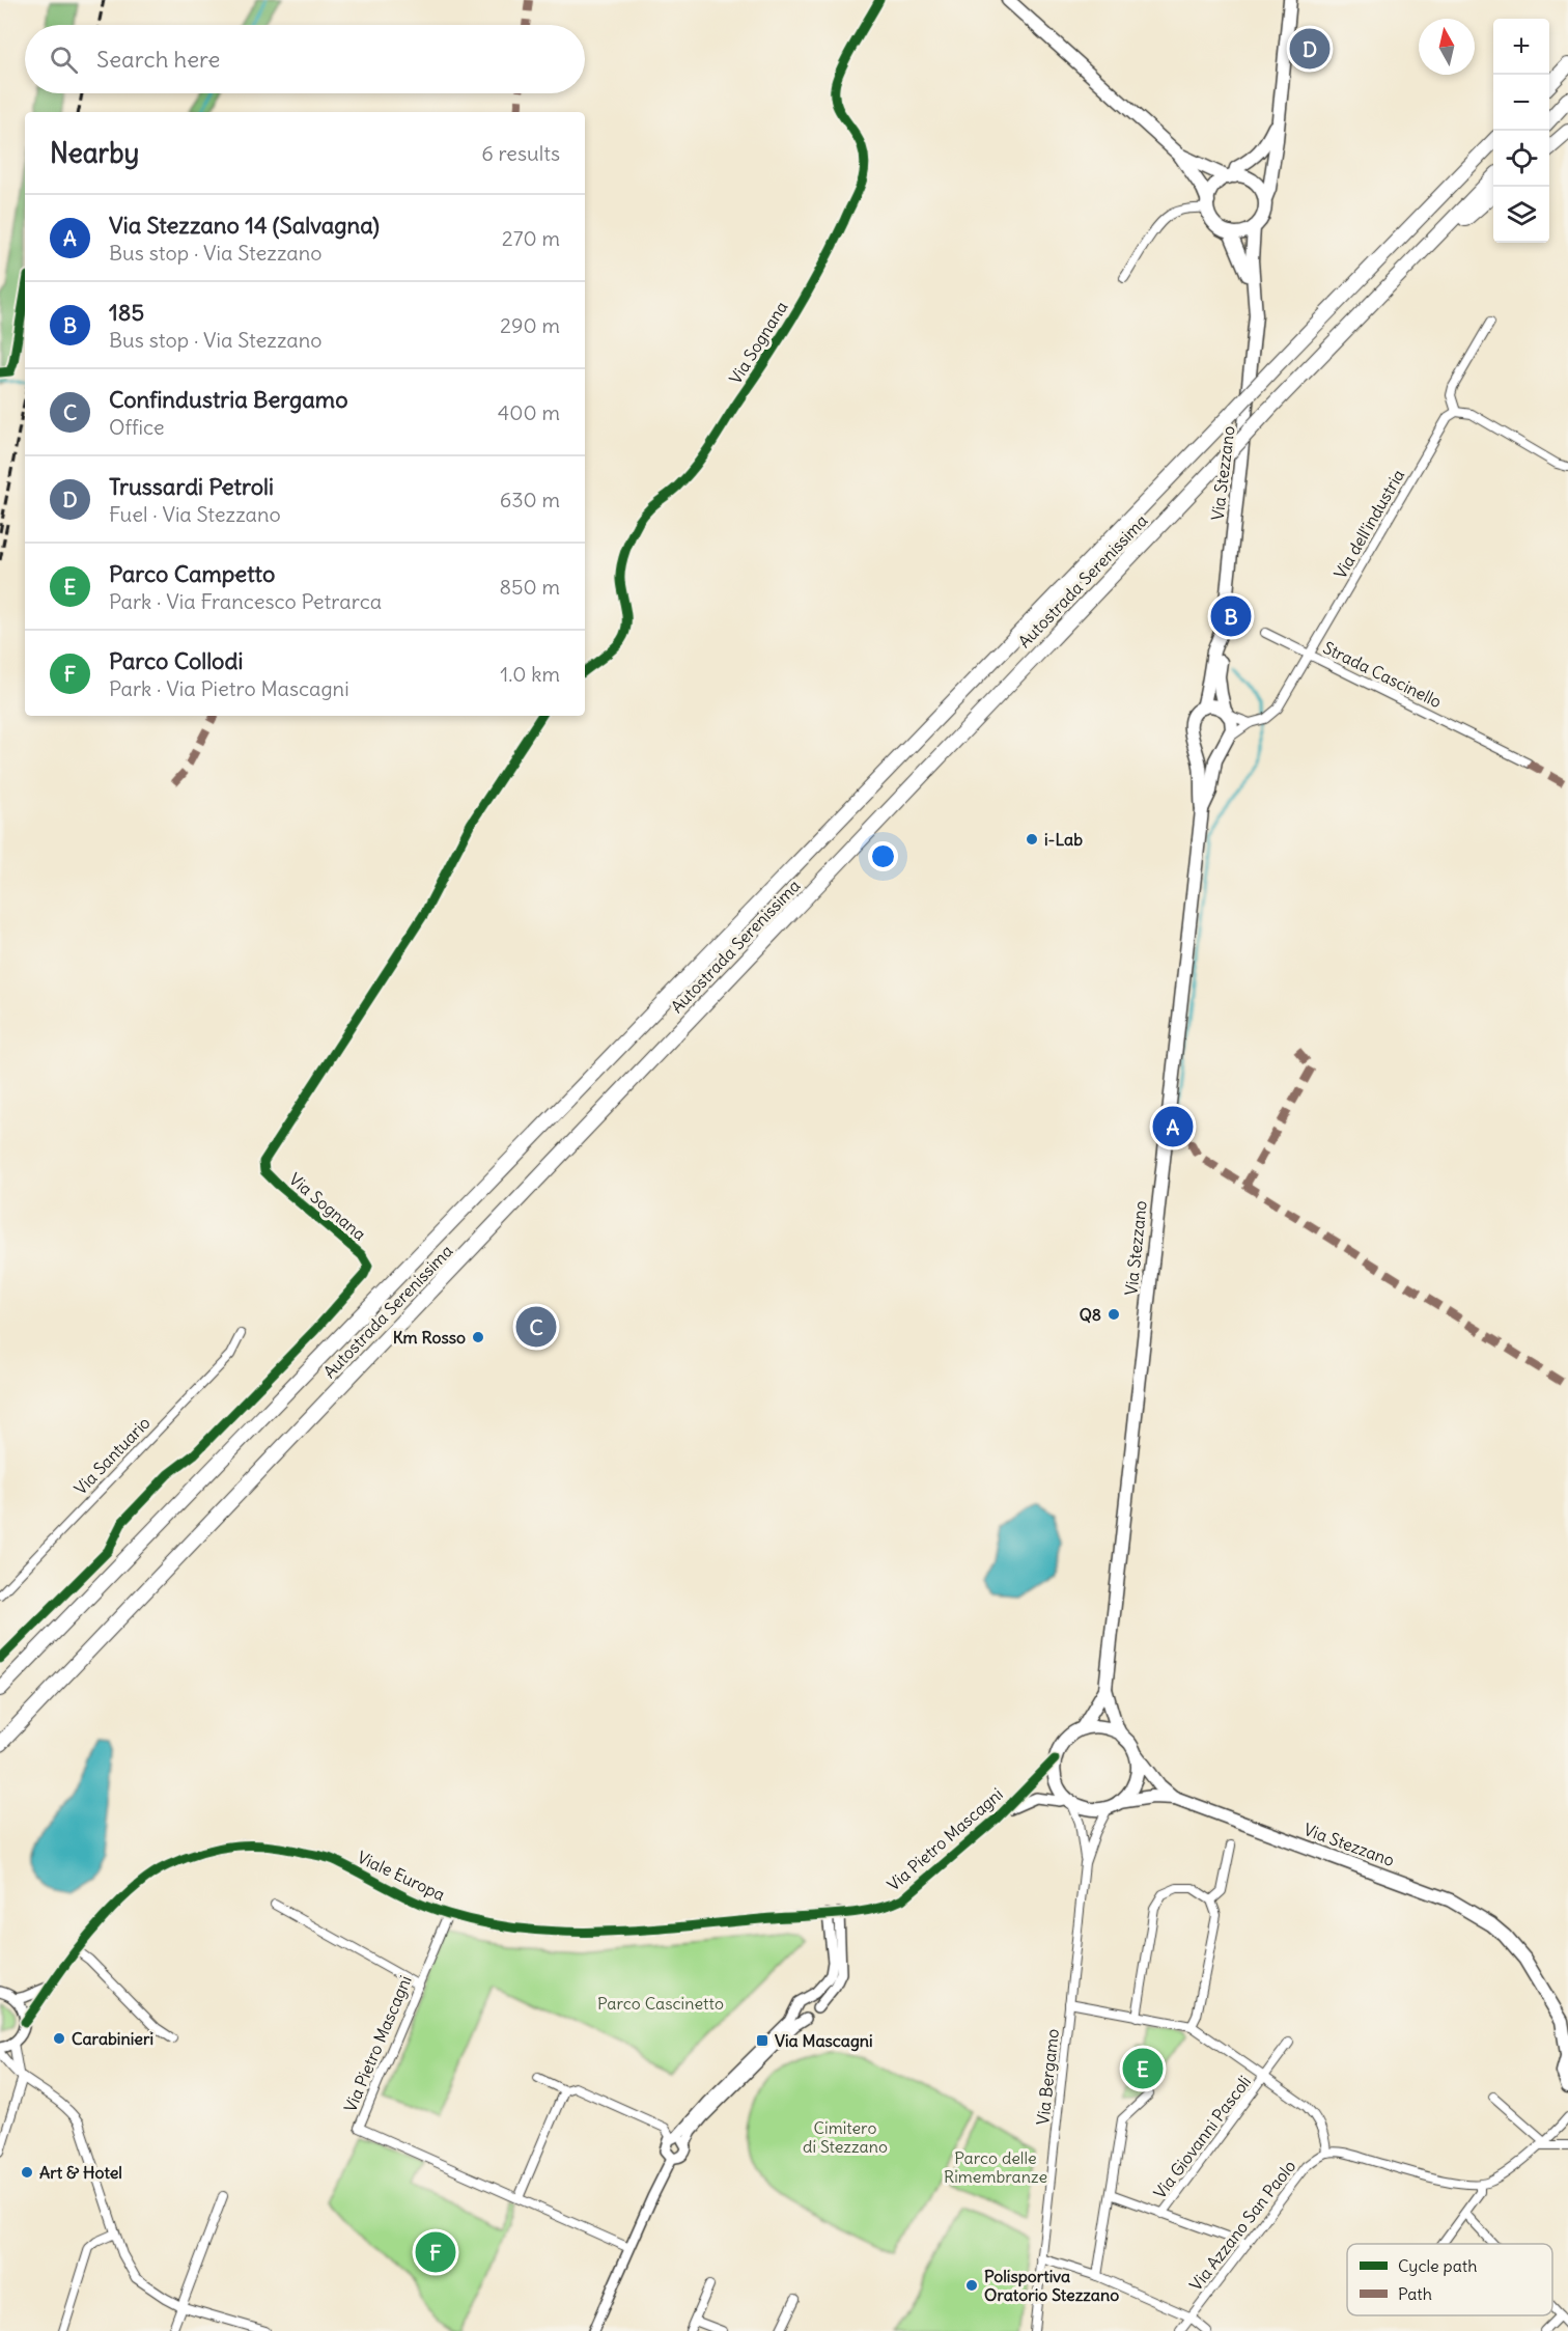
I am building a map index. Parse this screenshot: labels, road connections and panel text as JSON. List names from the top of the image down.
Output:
{
  "streets": {
    "highway": ["Autostrada Serenissima"],
    "main road": ["Via Stezzano"],
    "street": [
      "Via dell'industria",
      "Strada Cascinello",
      "Via Santuario",
      "Via Pietro Mascagni",
      "Viale Europa",
      "Via Bergamo",
      "Via Giovanni Pascoli",
      "Via Azzano San Paolo"
    ],
    "cycle path": ["Via Sognana"]
  },
  "crossings": [
    ["Via Stezzano", "Strada Cascinello"],
    ["Via Stezzano", "Via Pietro Mascagni"],
    ["Via Stezzano", "Via Bergamo"],
    ["Via dell'industria", "Strada Cascinello"],
    ["Via Pietro Mascagni", "Viale Europa"],
    ["Via Pietro Mascagni", "Via Bergamo"]
  ],
  "parks": ["Parco Cascinetto", "Cimitero di Stezzano", "Parco delle Rimembranze"],
  "places": {
    "other": [
      "i-Lab",
      "Q8",
      "Km Rosso",
      "Carabinieri",
      "Art & Hotel",
      "Polisportiva Oratorio Stezzano"
    ],
    "transit": ["Via Mascagni"]
  },
  "legend": ["Cycle path", "Path"],
  "north": "top",
  "page": {
    "map_buttons": ["+", "−"],
    "search": "Search here",
    "pins": [
      "D",
      "B",
      "A",
      "C",
      "E",
      "F"
    ],
    "heading": ["Nearby", "6 results"],
    "list": [
      {
        "mark": "A",
        "name": "Via Stezzano 14 (Salvagna)",
        "note": "Bus stop · Via Stezzano",
        "value": "270 m"
      },
      {
        "mark": "B",
        "name": "185",
        "note": "Bus stop · Via Stezzano",
        "value": "290 m"
      },
      {
        "mark": "C",
        "name": "Confindustria Bergamo",
        "note": "Office",
        "value": "400 m"
      },
      {
        "mark": "D",
        "name": "Trussardi Petroli",
        "note": "Fuel · Via Stezzano",
        "value": "630 m"
      },
      {
        "mark": "E",
        "name": "Parco Campetto",
        "note": "Park · Via Francesco Petrarca",
        "value": "850 m"
      },
      {
        "mark": "F",
        "name": "Parco Collodi",
        "note": "Park · Via Pietro Mascagni",
        "value": "1.0 km"
      }
    ]
  }
}
